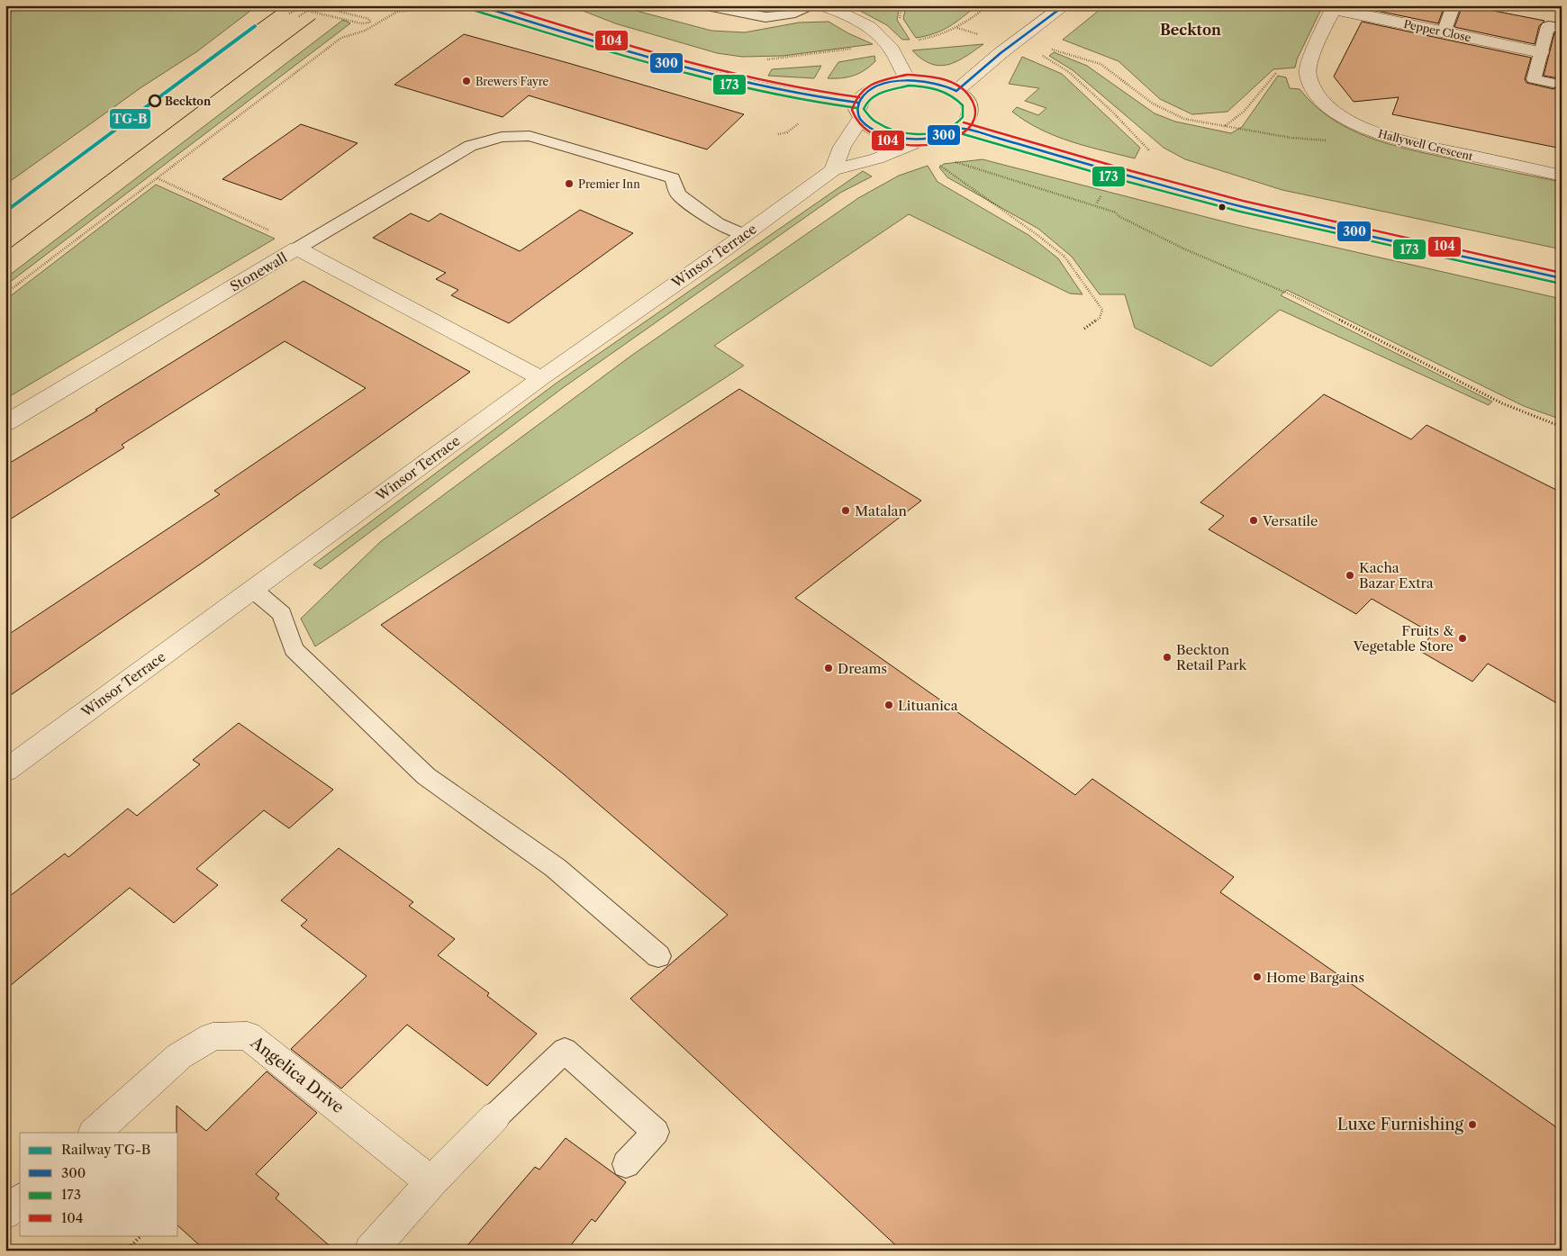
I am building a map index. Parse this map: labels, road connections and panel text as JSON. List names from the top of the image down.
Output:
{
  "streets": {
    "street": [
      "Pepper Close",
      "Hallywell Crescent",
      "Winsor Terrace",
      "Stonewall",
      "Angelica Drive"
    ]
  },
  "crossings": [
    ["Winsor Terrace", "Stonewall"]
  ],
  "districts": ["Beckton"],
  "places": [
    "Brewers Fayre",
    "Beckton",
    "Premier Inn",
    "Matalan",
    "Versatile",
    "Kacha Bazar Extra",
    "Fruits & Vegetable Store",
    "Beckton Retail Park",
    "Dreams",
    "Lituanica",
    "Home Bargains",
    "Luxe Furnishing"
  ],
  "lines": [
    "transit line 300",
    "transit line 104",
    "transit line 173",
    "rail line TG-B"
  ],
  "legend": [
    "Railway TG-B",
    "300",
    "173",
    "104"
  ]
}
